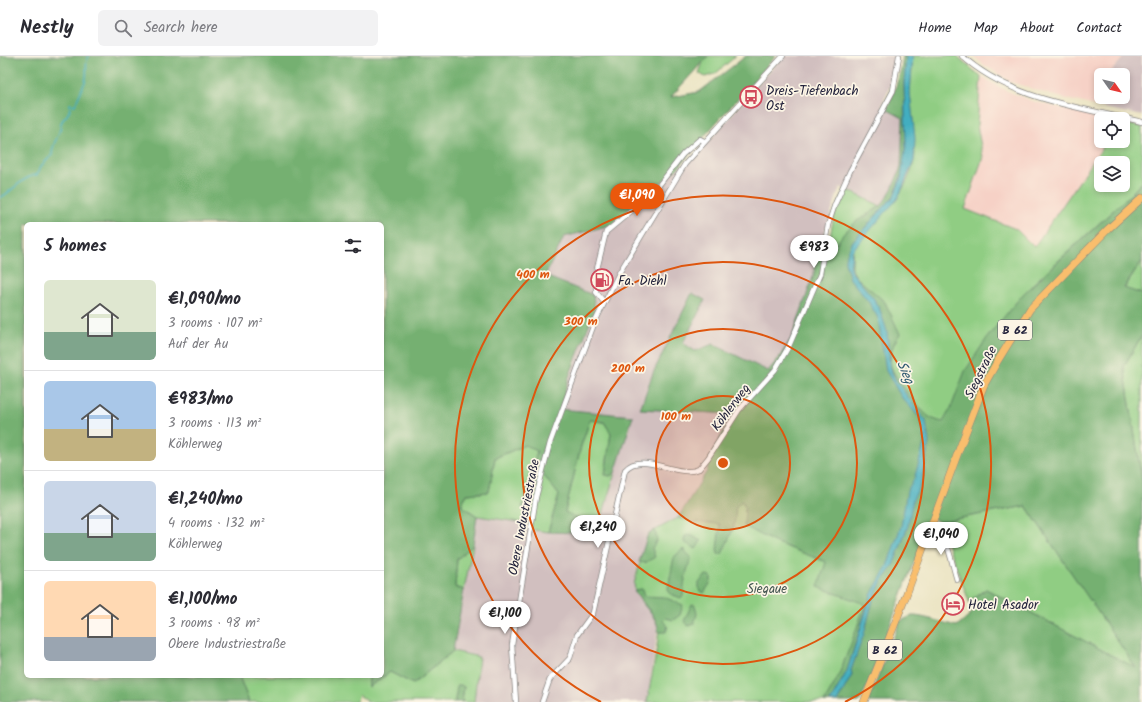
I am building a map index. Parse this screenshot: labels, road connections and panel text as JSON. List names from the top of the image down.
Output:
{
  "streets": {
    "main road": ["B 62", "Siegstraße"],
    "street": ["Köhlerweg", "Obere Industriestraße"]
  },
  "water": ["Sieg"],
  "parks": ["Siegaue"],
  "places": {
    "bus stop": ["Dreis-Tiefenbach Ost"],
    "fuel station": ["Fa. Diehl"],
    "hotel": ["Hotel Asador"]
  },
  "north": "bottom right",
  "page": {
    "header": "Nestly",
    "search": "Search here",
    "nav": [
      "Home",
      "Map",
      "About",
      "Contact"
    ],
    "price": [
      "€1,090",
      "€983",
      "€1,240",
      "€1,040",
      "€1,100"
    ],
    "heading": "5 homes",
    "list": [
      {
        "name": "€1,090/mo",
        "note": "3 rooms · 107 m² · Auf der Au"
      },
      {
        "name": "€983/mo",
        "note": "3 rooms · 113 m² · Köhlerweg"
      },
      {
        "name": "€1,240/mo",
        "note": "4 rooms · 132 m² · Köhlerweg"
      },
      {
        "name": "€1,100/mo",
        "note": "3 rooms · 98 m² · Obere Industriestraße"
      }
    ]
  },
  "rings": [
    "400 m",
    "300 m",
    "200 m",
    "100 m"
  ]
}
